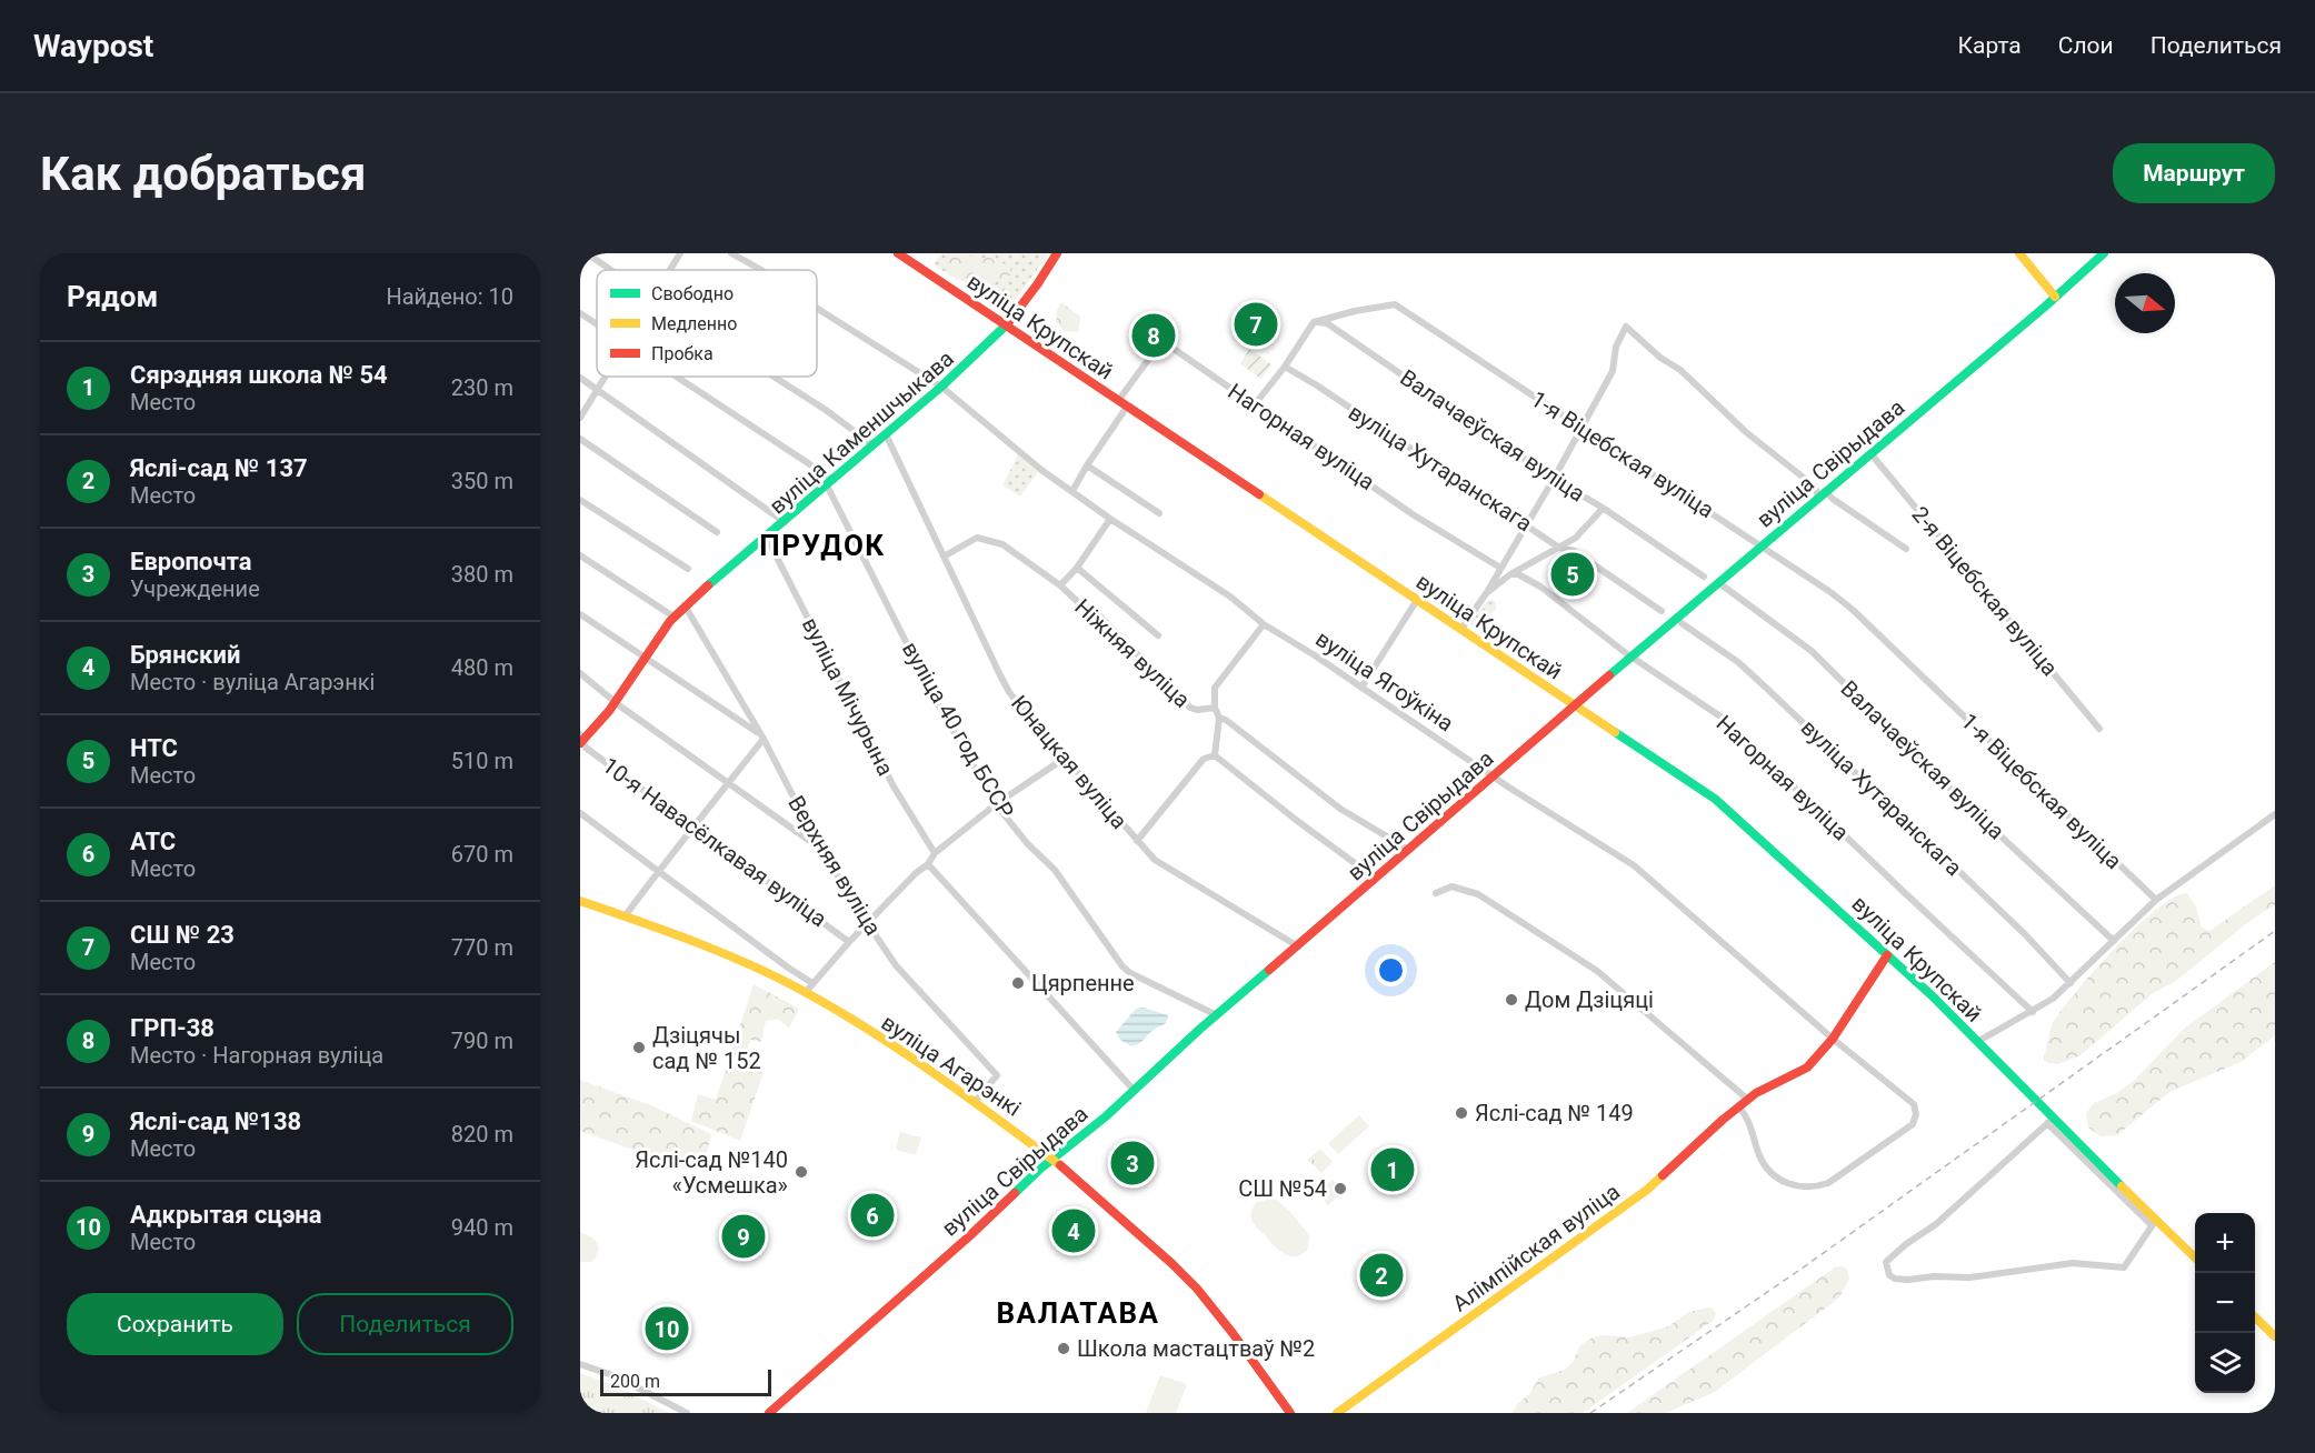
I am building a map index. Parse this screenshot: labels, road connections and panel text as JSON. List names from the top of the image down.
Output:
{
  "streets": {
    "main road": [
      "вуліца Крупскай",
      "вуліца Каменшчыкава",
      "вуліца Свірыдава",
      "вуліца Агарэнкі",
      "Алімпійская вуліца"
    ],
    "street": [
      "Валачаеўская вуліца",
      "Нагорная вуліца",
      "1-я Віцебская вуліца",
      "вуліца Хутаранскага",
      "2-я Віцебская вуліца",
      "Ніжняя вуліца",
      "вуліца Ягоўкіна",
      "вуліца Мічурына",
      "вуліца 40 год БССР",
      "Юнацкая вуліца",
      "10-я Навасёлкавая вуліца",
      "Верхняя вуліца"
    ]
  },
  "crossings": [
    ["вуліца Крупскай", "вуліца Каменшчыкава"],
    ["вуліца Крупскай", "Нагорная вуліца"],
    ["вуліца Крупскай", "вуліца Свірыдава"],
    ["вуліца Каменшчыкава", "вуліца Ягоўкіна"],
    ["вуліца Каменшчыкава", "вуліца Мічурына"],
    ["вуліца Каменшчыкава", "вуліца 40 год БССР"],
    ["вуліца Каменшчыкава", "Юнацкая вуліца"],
    ["вуліца Каменшчыкава", "10-я Навасёлкавая вуліца"],
    ["вуліца Каменшчыкава", "Верхняя вуліца"],
    ["Валачаеўская вуліца", "1-я Віцебская вуліца"],
    ["Нагорная вуліца", "вуліца Свірыдава"],
    ["1-я Віцебская вуліца", "вуліца Свірыдава"],
    ["1-я Віцебская вуліца", "2-я Віцебская вуліца"],
    ["вуліца Свірыдава", "2-я Віцебская вуліца"],
    ["вуліца Свірыдава", "вуліца Ягоўкіна"],
    ["вуліца Свірыдава", "вуліца 40 год БССР"],
    ["вуліца Свірыдава", "Юнацкая вуліца"],
    ["вуліца Свірыдава", "вуліца Агарэнкі"],
    ["Ніжняя вуліца", "Юнацкая вуліца"],
    ["вуліца Ягоўкіна", "Алімпійская вуліца"],
    ["Верхняя вуліца", "вуліца Агарэнкі"]
  ],
  "districts": ["ПРУДОК", "ВАЛАТАВА"],
  "places": [
    "Цярпенне",
    "Дом Дзіцяці",
    "Дзіцячы сад № 152",
    "Яслі-сад № 149",
    "Яслі-сад №140 «Усмешка»",
    "СШ №54",
    "Школа мастацтваў №2"
  ],
  "legend": ["Свободно", "Медленно", "Пробка"],
  "scale_bar": "200 m",
  "north": "right",
  "page": {
    "header": "Waypost",
    "nav": ["Карта", "Слои", "Поделиться"],
    "buttons": [
      "Маршрут",
      ["Сохранить", "Поделиться"]
    ],
    "title": "Как добраться",
    "heading": ["Рядом", "Найдено: 10"],
    "pins": [
      "7",
      "8",
      "5",
      "3",
      "1",
      "6",
      "4",
      "9",
      "2",
      "10"
    ],
    "list": [
      {
        "mark": "1",
        "name": "Сярэдняя школа № 54",
        "note": "Место",
        "value": "230 m"
      },
      {
        "mark": "2",
        "name": "Яслі-сад № 137",
        "note": "Место",
        "value": "350 m"
      },
      {
        "mark": "3",
        "name": "Европочта",
        "note": "Учреждение",
        "value": "380 m"
      },
      {
        "mark": "4",
        "name": "Брянский",
        "note": "Место · вуліца Агарэнкі",
        "value": "480 m"
      },
      {
        "mark": "5",
        "name": "НТС",
        "note": "Место",
        "value": "510 m"
      },
      {
        "mark": "6",
        "name": "АТС",
        "note": "Место",
        "value": "670 m"
      },
      {
        "mark": "7",
        "name": "СШ № 23",
        "note": "Место",
        "value": "770 m"
      },
      {
        "mark": "8",
        "name": "ГРП-38",
        "note": "Место · Нагорная вуліца",
        "value": "790 m"
      },
      {
        "mark": "9",
        "name": "Яслі-сад №138",
        "note": "Место",
        "value": "820 m"
      },
      {
        "mark": "10",
        "name": "Адкрытая сцэна",
        "note": "Место",
        "value": "940 m"
      }
    ],
    "map_buttons": ["+", "−"],
    "scale": "200 m"
  }
}
